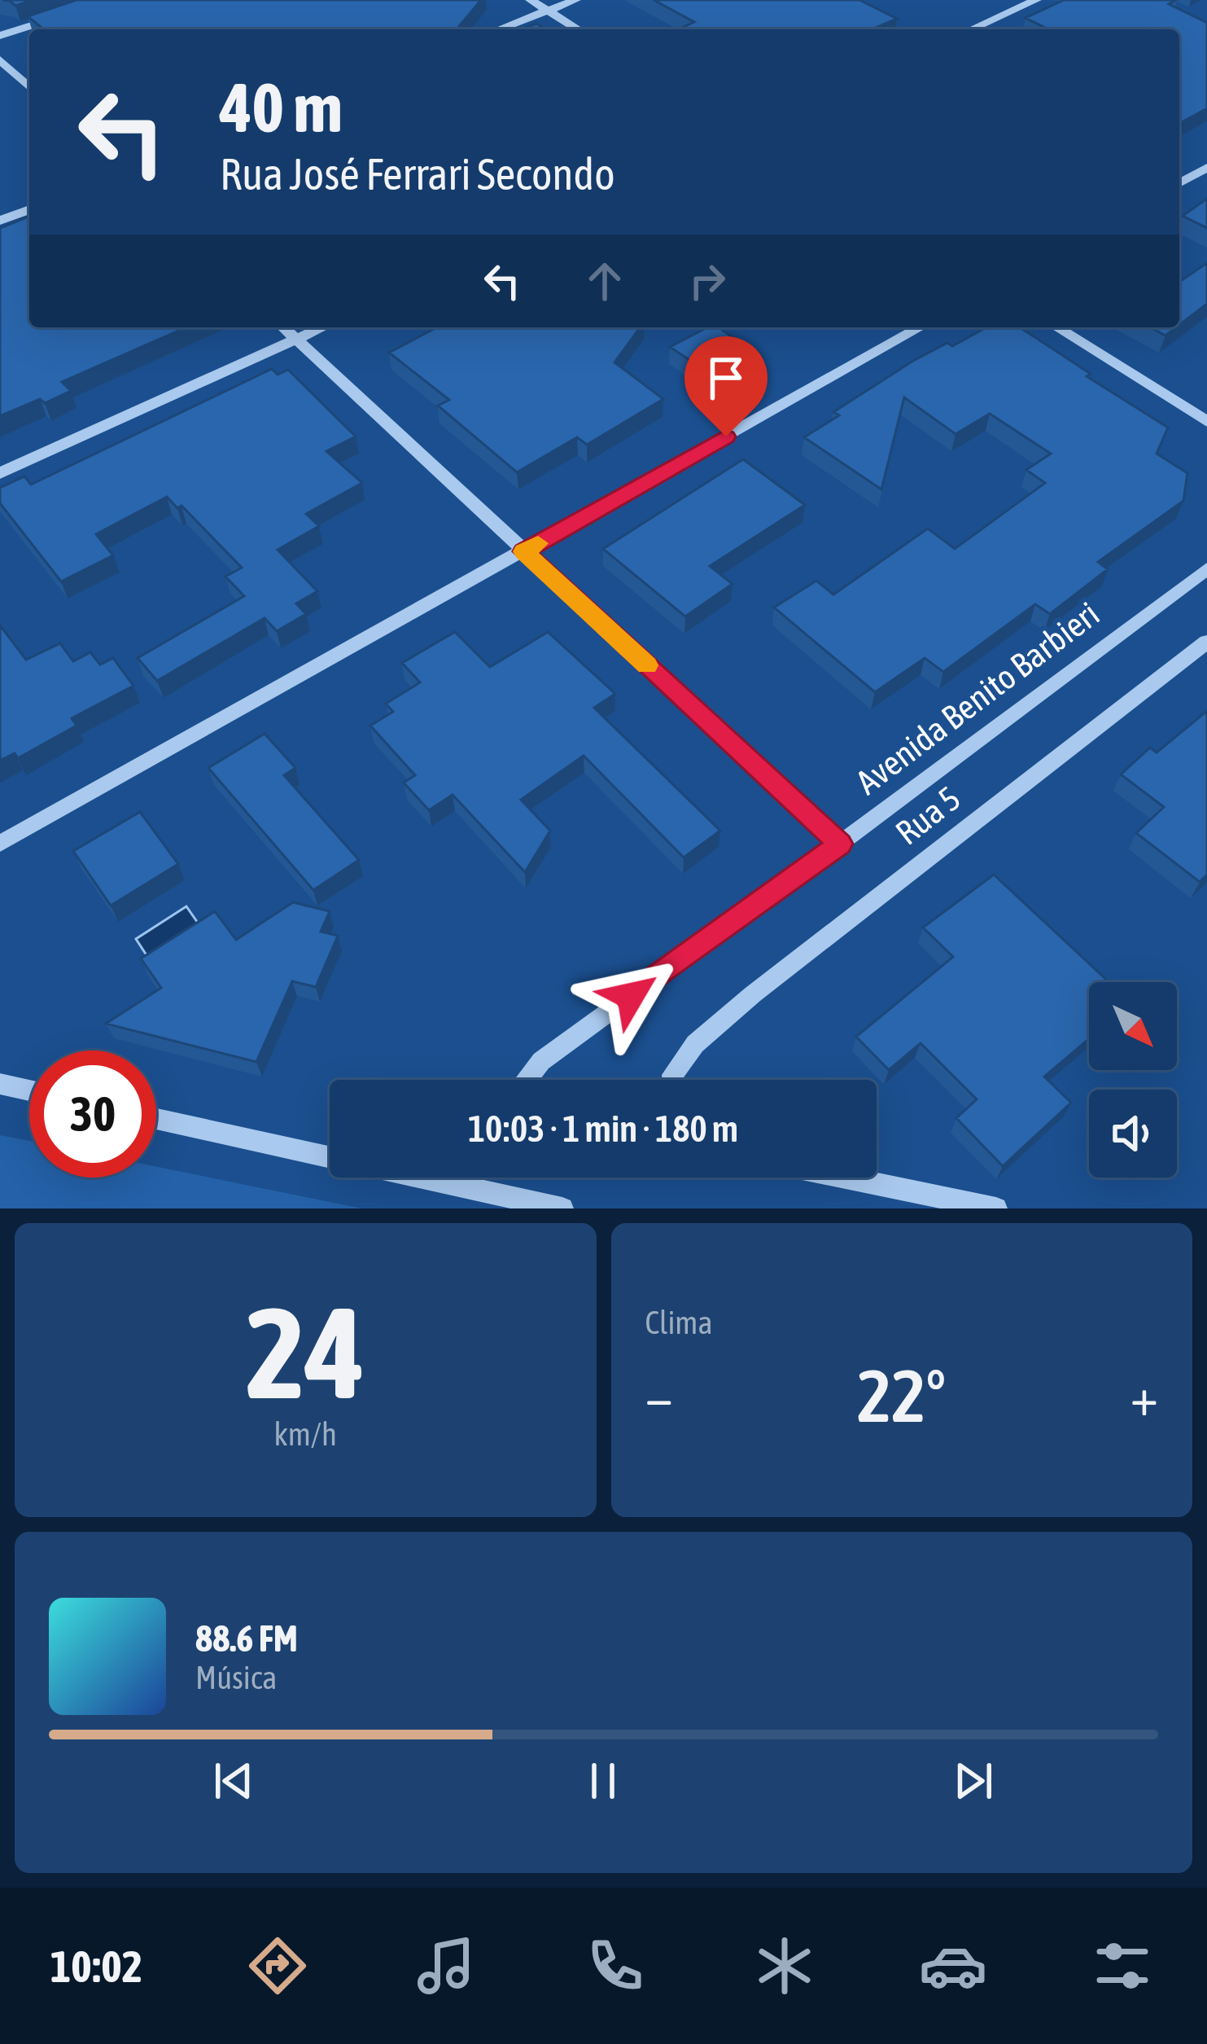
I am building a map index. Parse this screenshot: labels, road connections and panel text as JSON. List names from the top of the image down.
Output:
{
  "streets": {
    "street": ["Avenida Benito Barbieri", "Rua 5"]
  },
  "north": "bottom right",
  "page": {
    "turn": ["40 m", "Rua José Ferrari Secondo"],
    "limit": "30",
    "trip": "10:03 · 1 min · 180 m",
    "tile": [
      ["24", "km/h"],
      "Clima"
    ],
    "heat": ["−", "22°", "+"],
    "song": ["88.6 FM", "Música"],
    "tabs": "10:02"
  }
}
